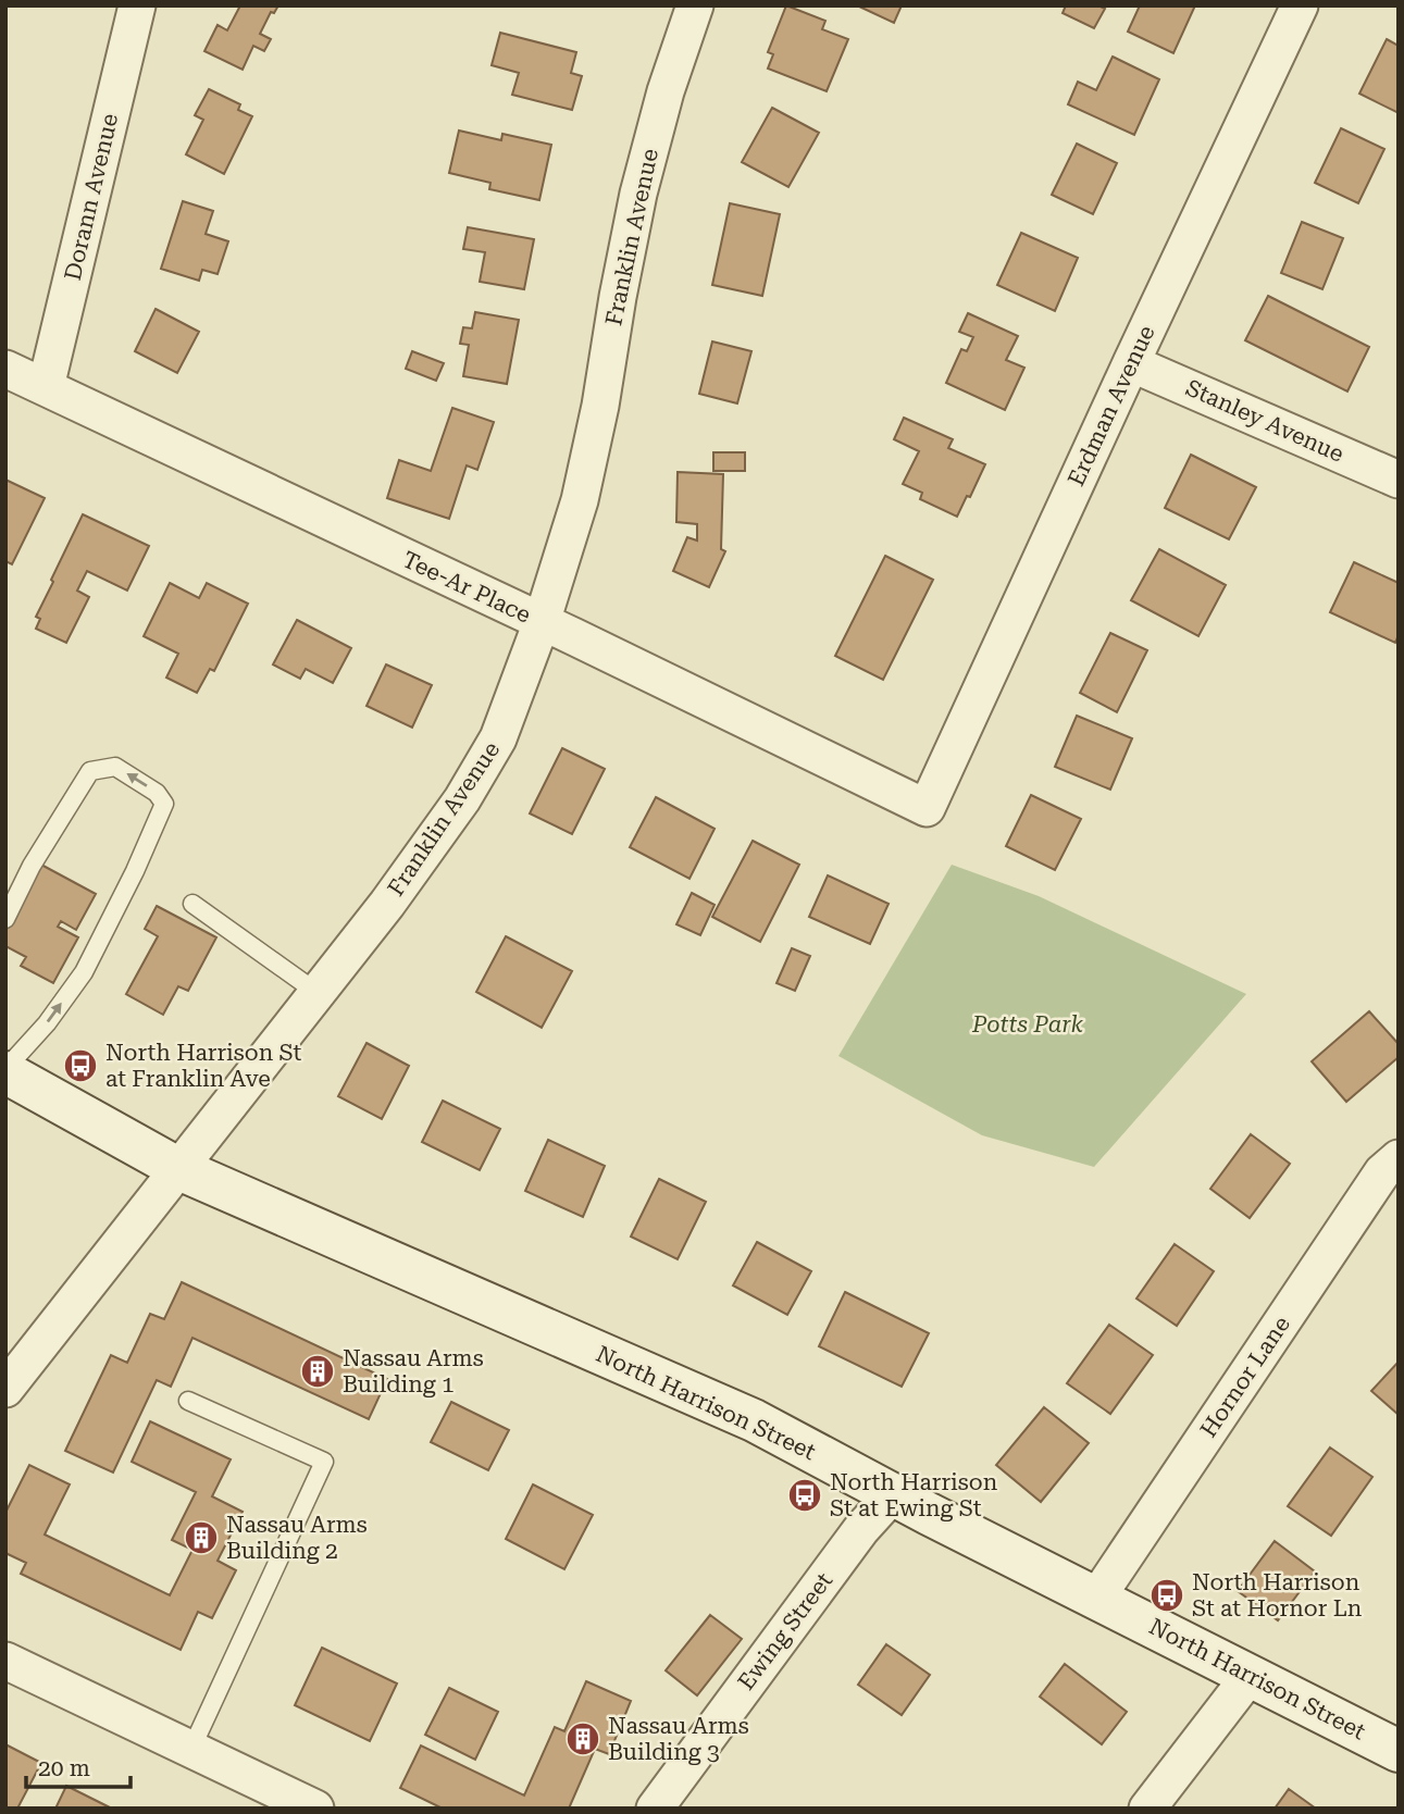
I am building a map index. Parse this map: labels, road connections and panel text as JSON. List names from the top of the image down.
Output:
{
  "streets": {
    "street": [
      "Dorann Avenue",
      "Franklin Avenue",
      "Erdman Avenue",
      "Stanley Avenue",
      "Tee-Ar Place",
      "Hornor Lane",
      "North Harrison Street",
      "Ewing Street"
    ]
  },
  "crossings": [
    ["Dorann Avenue", "Tee-Ar Place"],
    ["Franklin Avenue", "Tee-Ar Place"],
    ["Franklin Avenue", "North Harrison Street"],
    ["Erdman Avenue", "Stanley Avenue"],
    ["Erdman Avenue", "Tee-Ar Place"],
    ["Hornor Lane", "North Harrison Street"],
    ["North Harrison Street", "Ewing Street"]
  ],
  "parks": ["Potts Park"],
  "places": {
    "bus stop": ["North Harrison St at Franklin Ave", "North Harrison St at Ewing St", "North Harrison St at Hornor Ln"],
    "building": ["Nassau Arms Building 1", "Nassau Arms Building 2", "Nassau Arms Building 3"]
  },
  "scale_bar": "20 m"
}
